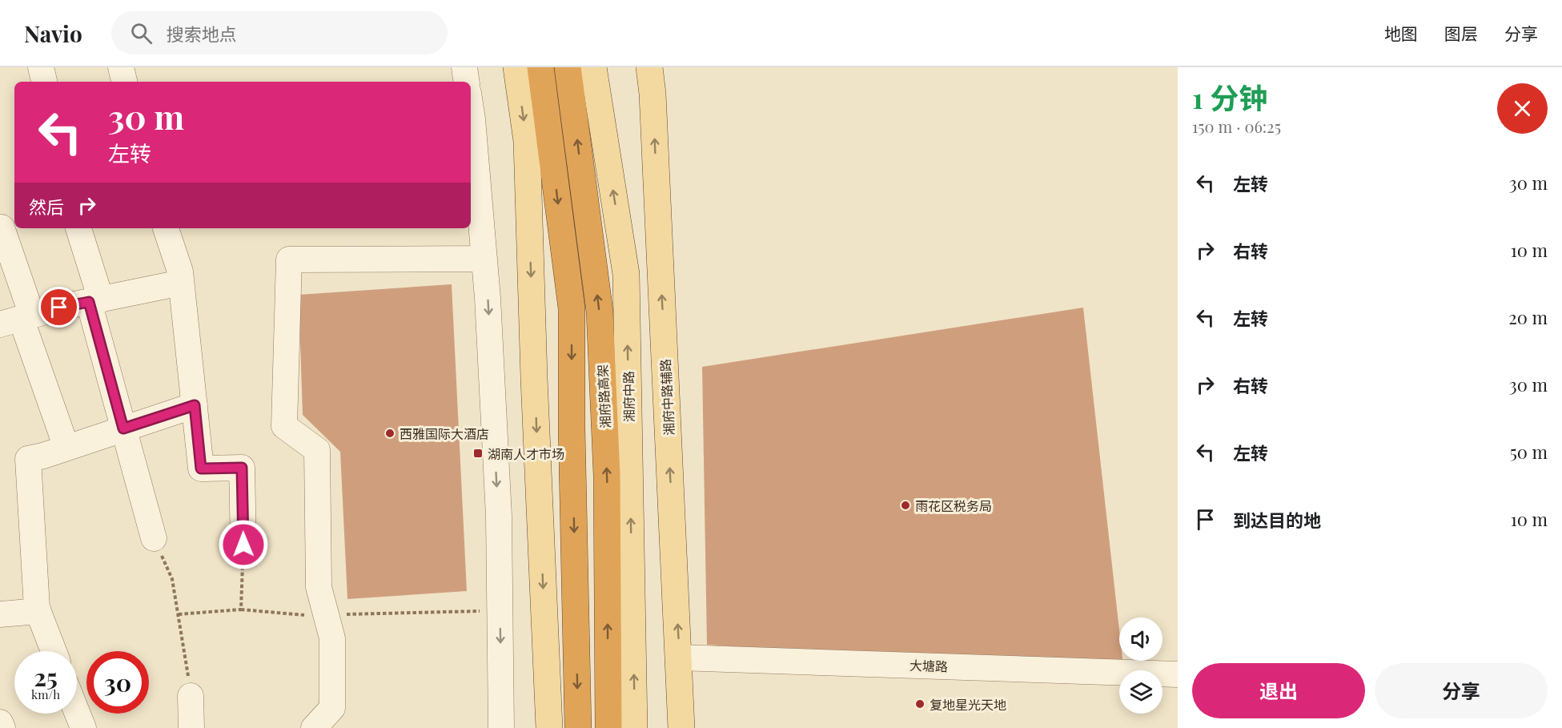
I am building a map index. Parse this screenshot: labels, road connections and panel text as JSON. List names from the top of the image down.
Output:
{
  "streets": {
    "highway": ["湘府路高架"],
    "main road": ["湘府中路", "湘府中路辅路"],
    "street": ["大塘路"]
  },
  "crossings": [
    ["湘府中路辅路", "大塘路"]
  ],
  "places": {
    "other": ["西雅国际大酒店", "雨花区税务局", "复地星光天地"],
    "transit": ["湖南人才市场"]
  },
  "page": {
    "header": "Navio",
    "search": "搜索地点",
    "nav": ["地图", "图层", "分享"],
    "heading": ["1 分钟", "150 m · 06:25"],
    "turn": ["30 m", "左转"],
    "list": [
      {
        "name": "左转",
        "value": "30 m"
      },
      {
        "name": "右转",
        "value": "10 m"
      },
      {
        "name": "左转",
        "value": "20 m"
      },
      {
        "name": "右转",
        "value": "30 m"
      },
      {
        "name": "左转",
        "value": "50 m"
      },
      {
        "name": "到达目的地",
        "value": "10 m"
      }
    ],
    "then": "然后",
    "speed": "25 km/h",
    "limit": "30",
    "buttons": ["退出", "分享"]
  }
}
